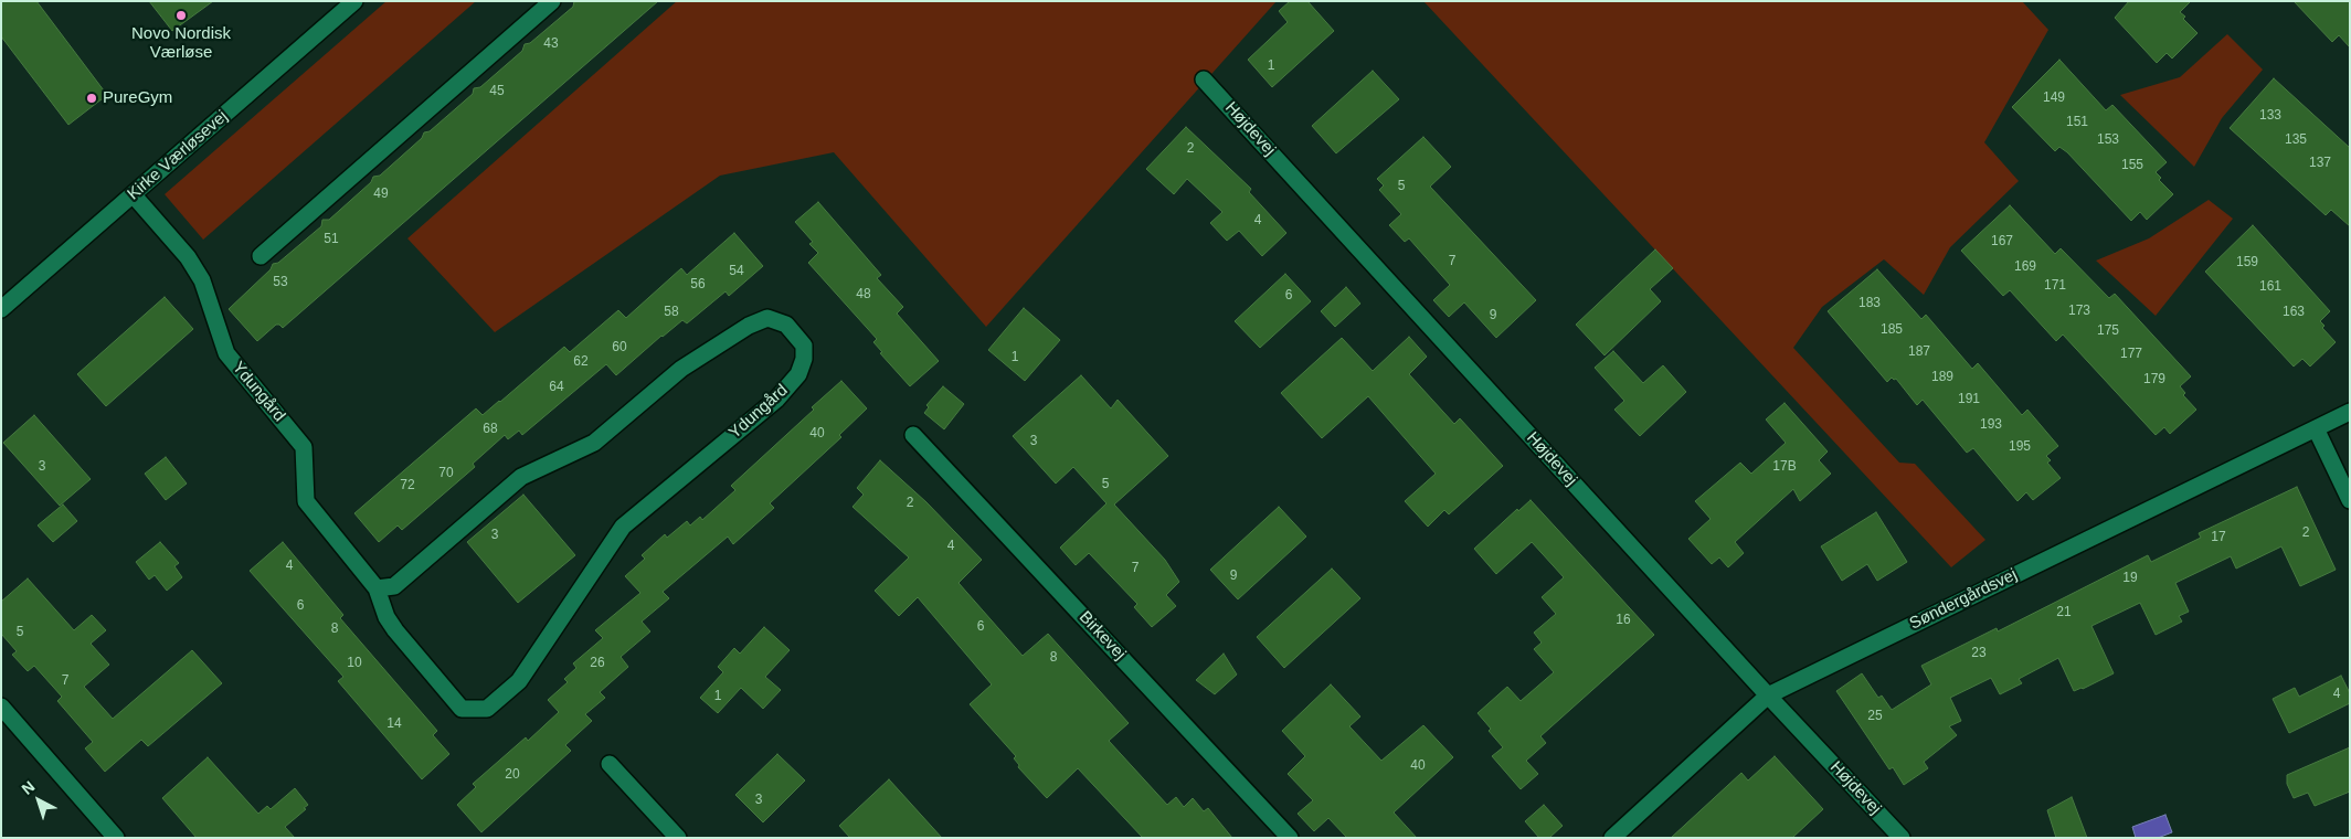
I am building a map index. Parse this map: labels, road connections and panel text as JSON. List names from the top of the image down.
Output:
{
  "streets": {
    "street": [
      "Højdevej",
      "Kirke Værløsevej",
      "Ydungård",
      "Søndergårdsvej",
      "Birkevej"
    ]
  },
  "crossings": [
    ["Højdevej", "Søndergårdsvej"],
    ["Kirke Værløsevej", "Ydungård"]
  ],
  "places": ["Novo Nordisk Værløse", "PureGym"],
  "house_numbers": [
    "43",
    "1",
    "45",
    "149",
    "133",
    "151",
    "153",
    "135",
    "2",
    "137",
    "155",
    "5",
    "49",
    "4",
    "51",
    "167",
    "7",
    "159",
    "169",
    "54",
    "53",
    "56",
    "171",
    "161",
    "48",
    "6",
    "183",
    "173",
    "58",
    "163",
    "9",
    "185",
    "175",
    "60",
    "187",
    "177",
    "1",
    "62",
    "189",
    "179",
    "64",
    "191",
    "193",
    "68",
    "40",
    "3",
    "195",
    "3",
    "17B",
    "70",
    "5",
    "72",
    "2",
    "2",
    "3",
    "17",
    "4",
    "4",
    "7",
    "9",
    "19",
    "6",
    "21",
    "16",
    "6",
    "8",
    "5",
    "23",
    "8",
    "10",
    "26",
    "7",
    "4",
    "1",
    "25",
    "14",
    "40",
    "20",
    "3"
  ],
  "north": "top left"
}
